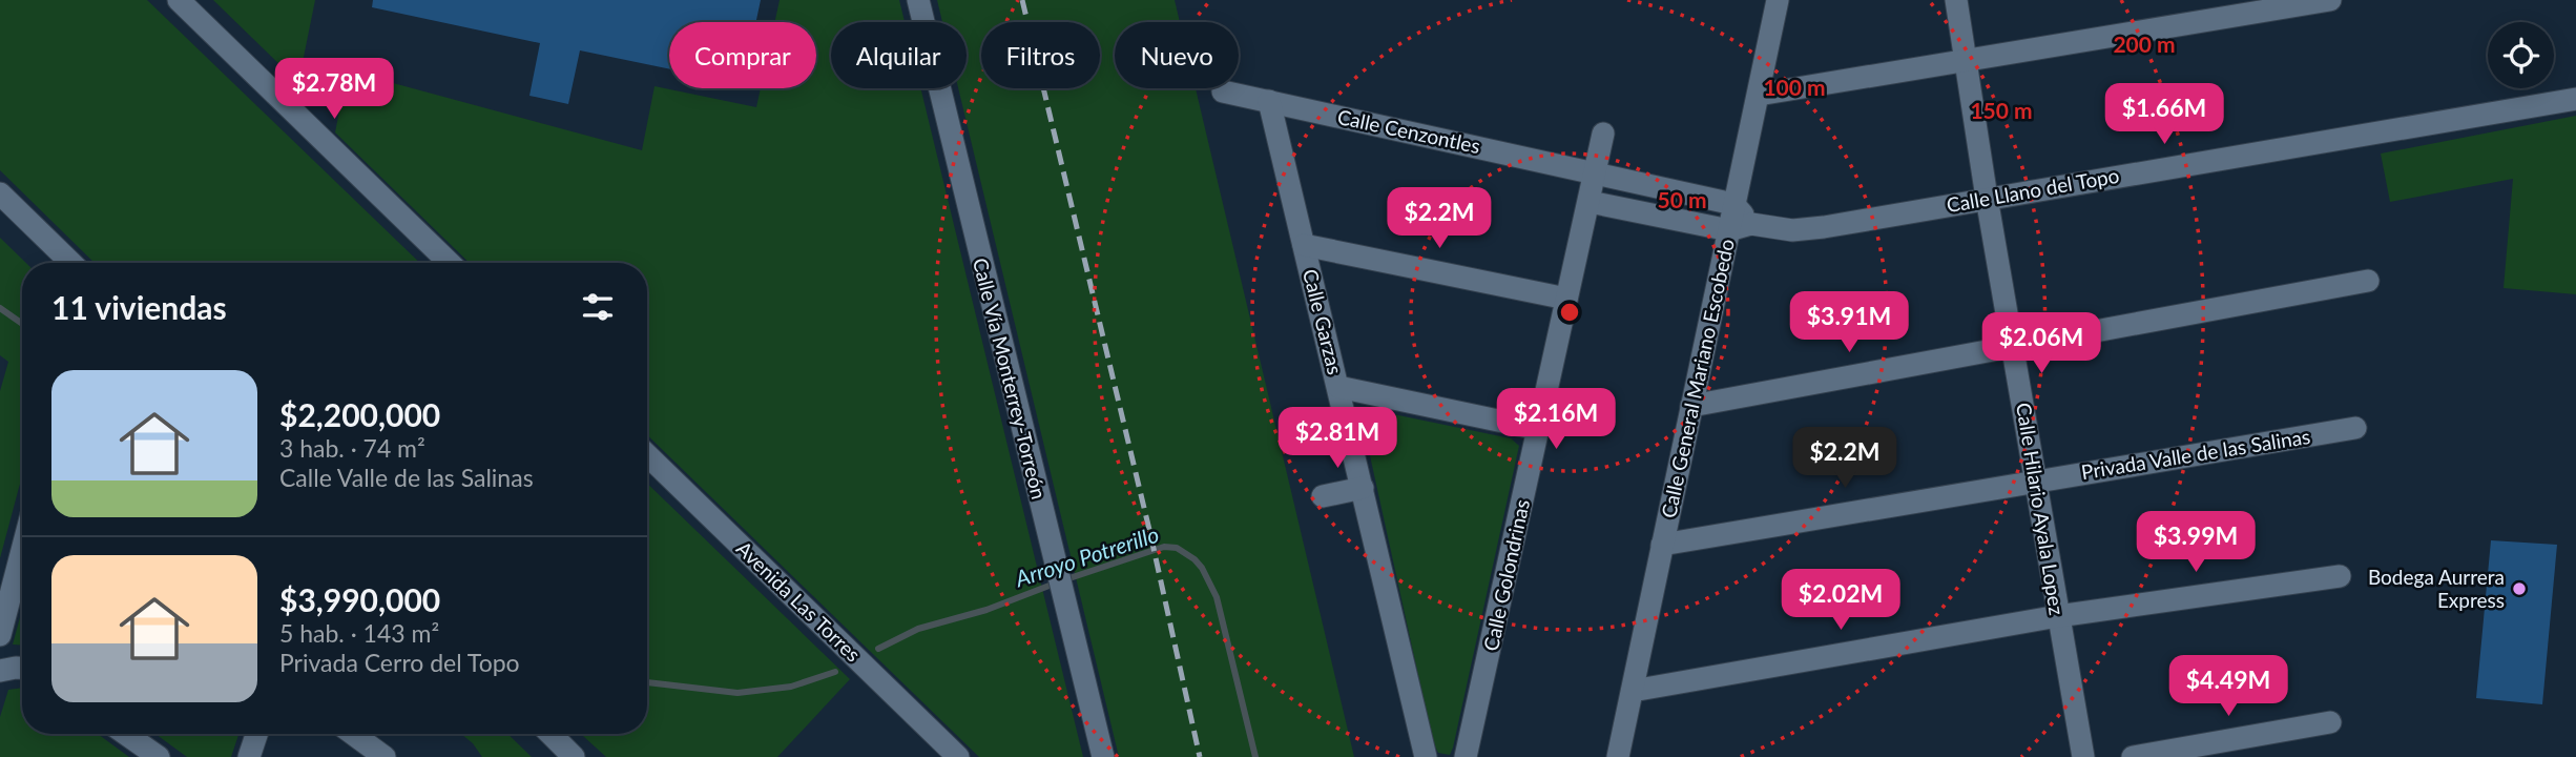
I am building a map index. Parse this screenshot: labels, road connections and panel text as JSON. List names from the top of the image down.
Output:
{
  "streets": {
    "street": [
      "Calle Cenzontles",
      "Calle Llano del Topo",
      "Calle Garzas",
      "Calle Vía Monterrey-Torreón",
      "Calle General Mariano Escobedo",
      "Privada Valle de las Salinas",
      "Calle Hilario Ayala Lopez",
      "Calle Golondrinas",
      "Avenida Las Torres"
    ]
  },
  "crossings": [
    ["Calle Cenzontles", "Calle Garzas"],
    ["Calle Cenzontles", "Calle General Mariano Escobedo"],
    ["Calle Cenzontles", "Calle Golondrinas"],
    ["Calle Llano del Topo", "Calle General Mariano Escobedo"],
    ["Calle Llano del Topo", "Calle Hilario Ayala Lopez"],
    ["Calle General Mariano Escobedo", "Privada Valle de las Salinas"],
    ["Privada Valle de las Salinas", "Calle Hilario Ayala Lopez"]
  ],
  "water": ["Arroyo Potrerillo"],
  "places": ["Bodega Aurrera Express"],
  "page": {
    "chip": [
      "Comprar",
      "Alquilar",
      "Filtros",
      "Nuevo"
    ],
    "price": [
      "$2.78M",
      "$1.66M",
      "$2.2M",
      "$3.91M",
      "$2.06M",
      "$2.16M",
      "$2.81M",
      "$2.2M",
      "$3.99M",
      "$2.02M",
      "$4.49M"
    ],
    "heading": "11 viviendas",
    "list": [
      {
        "name": "$2,200,000",
        "note": "3 hab. · 74 m² · Calle Valle de las Salinas"
      },
      {
        "name": "$3,990,000",
        "note": "5 hab. · 143 m² · Privada Cerro del Topo"
      }
    ]
  },
  "rings": [
    "200 m",
    "100 m",
    "150 m",
    "50 m"
  ]
}
